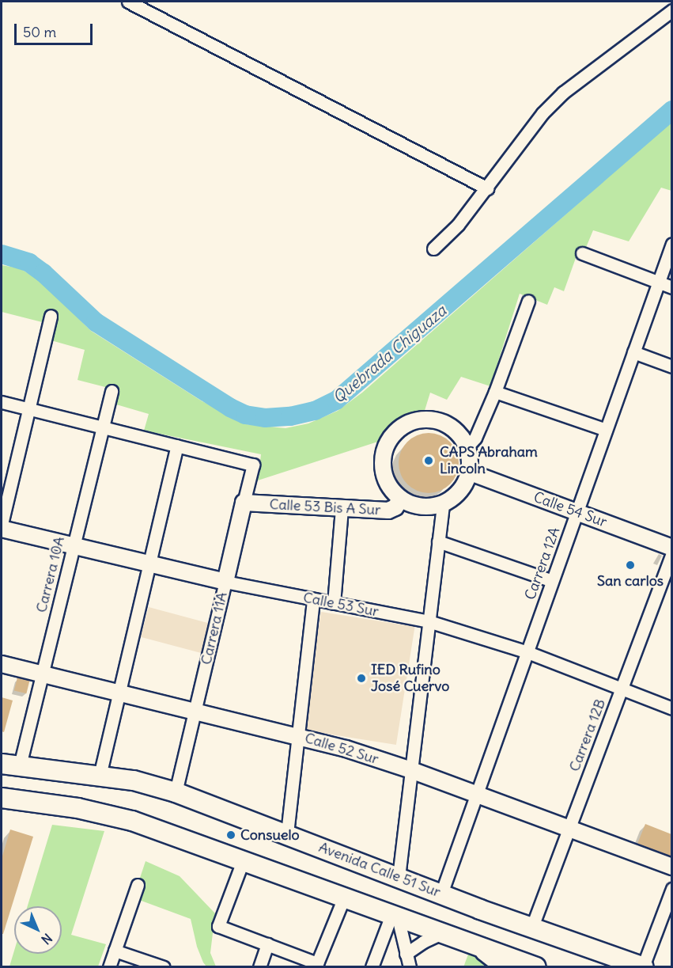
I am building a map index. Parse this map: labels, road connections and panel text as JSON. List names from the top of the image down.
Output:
{
  "streets": {
    "main road": ["Avenida Calle 51 Sur"],
    "street": [
      "Calle 53 Bis A Sur",
      "Calle 54 Sur",
      "Carrera 12A",
      "Carrera 10A",
      "Calle 53 Sur",
      "Carrera 11A",
      "Carrera 12B",
      "Calle 52 Sur"
    ]
  },
  "crossings": [
    ["Calle 53 Bis A Sur", "Calle 54 Sur"],
    ["Calle 53 Bis A Sur", "Carrera 11A"],
    ["Calle 54 Sur", "Carrera 12A"],
    ["Carrera 12A", "Calle 53 Sur"],
    ["Carrera 12A", "Calle 52 Sur"],
    ["Carrera 12A", "Avenida Calle 51 Sur"],
    ["Carrera 10A", "Calle 53 Sur"],
    ["Carrera 10A", "Calle 52 Sur"],
    ["Carrera 10A", "Avenida Calle 51 Sur"],
    ["Calle 53 Sur", "Carrera 11A"],
    ["Calle 53 Sur", "Carrera 12B"],
    ["Carrera 11A", "Calle 52 Sur"],
    ["Carrera 11A", "Avenida Calle 51 Sur"],
    ["Carrera 12B", "Calle 52 Sur"],
    ["Carrera 12B", "Avenida Calle 51 Sur"]
  ],
  "water": ["Quebrada Chiguaza"],
  "places": [
    "CAPS Abraham Lincoln",
    "San carlos",
    "IED Rufino José Cuervo",
    "Consuelo"
  ],
  "scale_bar": "50 m",
  "north": "bottom right"
}
